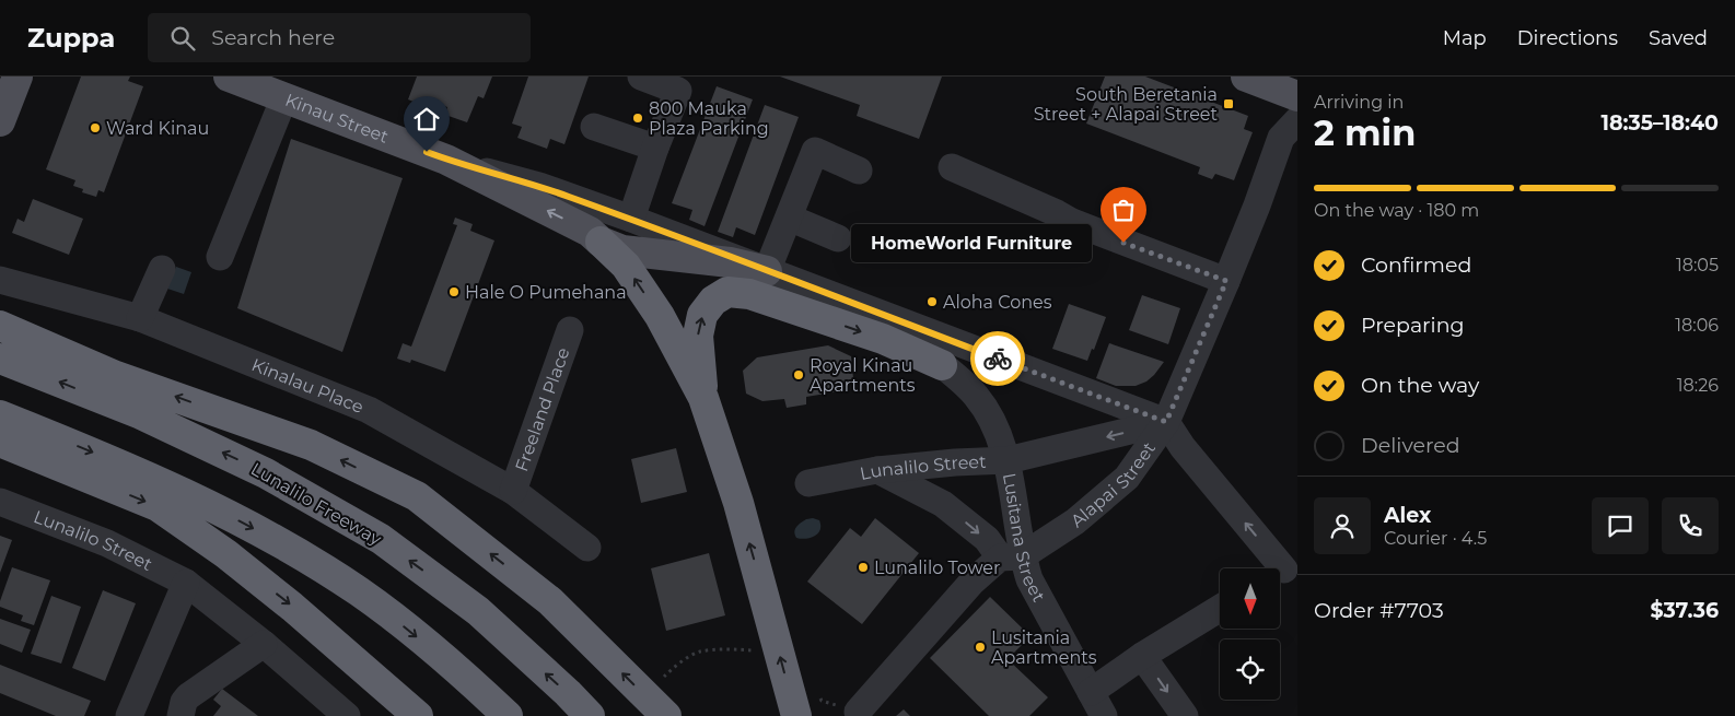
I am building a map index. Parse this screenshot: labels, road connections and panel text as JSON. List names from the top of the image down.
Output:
{
  "streets": {
    "highway": ["Lunalilo Freeway"],
    "main road": ["Kinau Street"],
    "street": [
      "Kinalau Place",
      "Freeland Place",
      "Lunalilo Street",
      "Alapai Street",
      "Lusitana Street"
    ]
  },
  "crossings": [
    ["Kinau Street", "Lunalilo Street"],
    ["Kinau Street", "Alapai Street"],
    ["Kinau Street", "Lusitana Street"],
    ["Kinalau Place", "Freeland Place"],
    ["Lunalilo Street", "Alapai Street"],
    ["Lunalilo Street", "Lusitana Street"],
    ["Alapai Street", "Lusitana Street"]
  ],
  "places": {
    "transit": ["South Beretania Street + Alapai Street"],
    "other": [
      "800 Mauka Plaza Parking",
      "Ward Kinau",
      "HomeWorld Furniture",
      "Hale O Pumehana",
      "Aloha Cones",
      "Royal Kinau Apartments",
      "Lunalilo Tower",
      "Lusitania Apartments"
    ]
  },
  "north": "bottom",
  "page": {
    "header": "Zuppa",
    "search": "Search here",
    "nav": ["Map", "Directions", "Saved"],
    "heading": ["2 min", "Arriving in", "18:35–18:40"],
    "panel": [
      "Alex",
      "Courier · 4.5",
      "Order #7703",
      "$37.36"
    ],
    "bar": "On the way · 180 m",
    "bubble": "HomeWorld Furniture",
    "list": [
      ["Confirmed", "18:05"],
      ["Preparing", "18:06"],
      ["On the way", "18:26"],
      "Delivered"
    ]
  }
}
